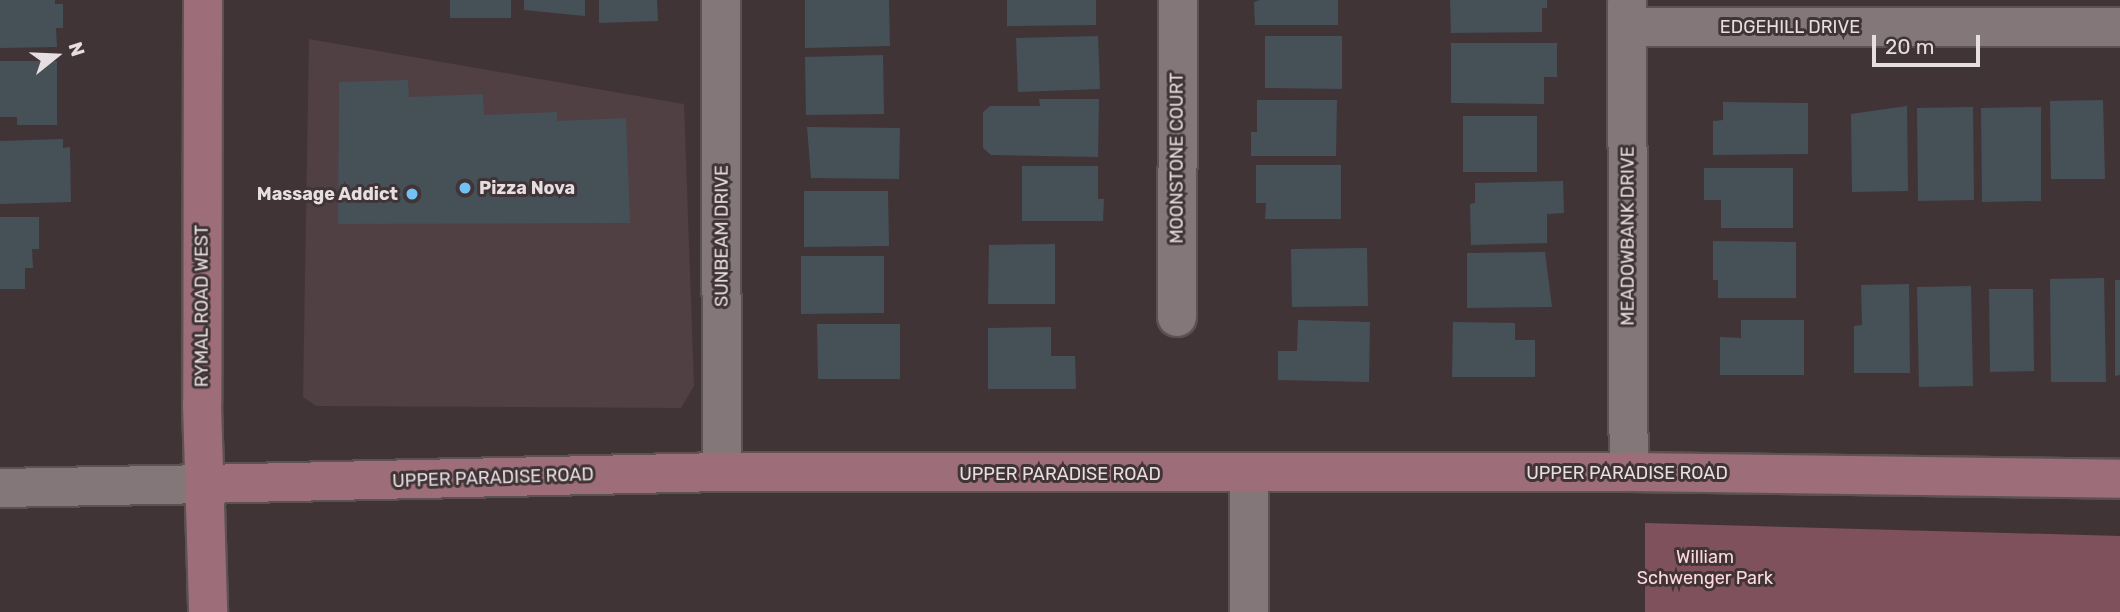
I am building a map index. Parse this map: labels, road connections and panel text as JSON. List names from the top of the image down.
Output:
{
  "streets": {
    "main road": ["RYMAL ROAD WEST", "UPPER PARADISE ROAD"],
    "street": [
      "EDGEHILL DRIVE",
      "MOONSTONE COURT",
      "SUNBEAM DRIVE",
      "MEADOWBANK DRIVE"
    ]
  },
  "crossings": [
    ["EDGEHILL DRIVE", "MEADOWBANK DRIVE"],
    ["SUNBEAM DRIVE", "UPPER PARADISE ROAD"],
    ["MEADOWBANK DRIVE", "UPPER PARADISE ROAD"],
    ["RYMAL ROAD WEST", "UPPER PARADISE ROAD"]
  ],
  "parks": ["William Schwenger Park"],
  "places": ["Pizza Nova", "Massage Addict"],
  "scale_bar": "20 m",
  "north": "right"
}
